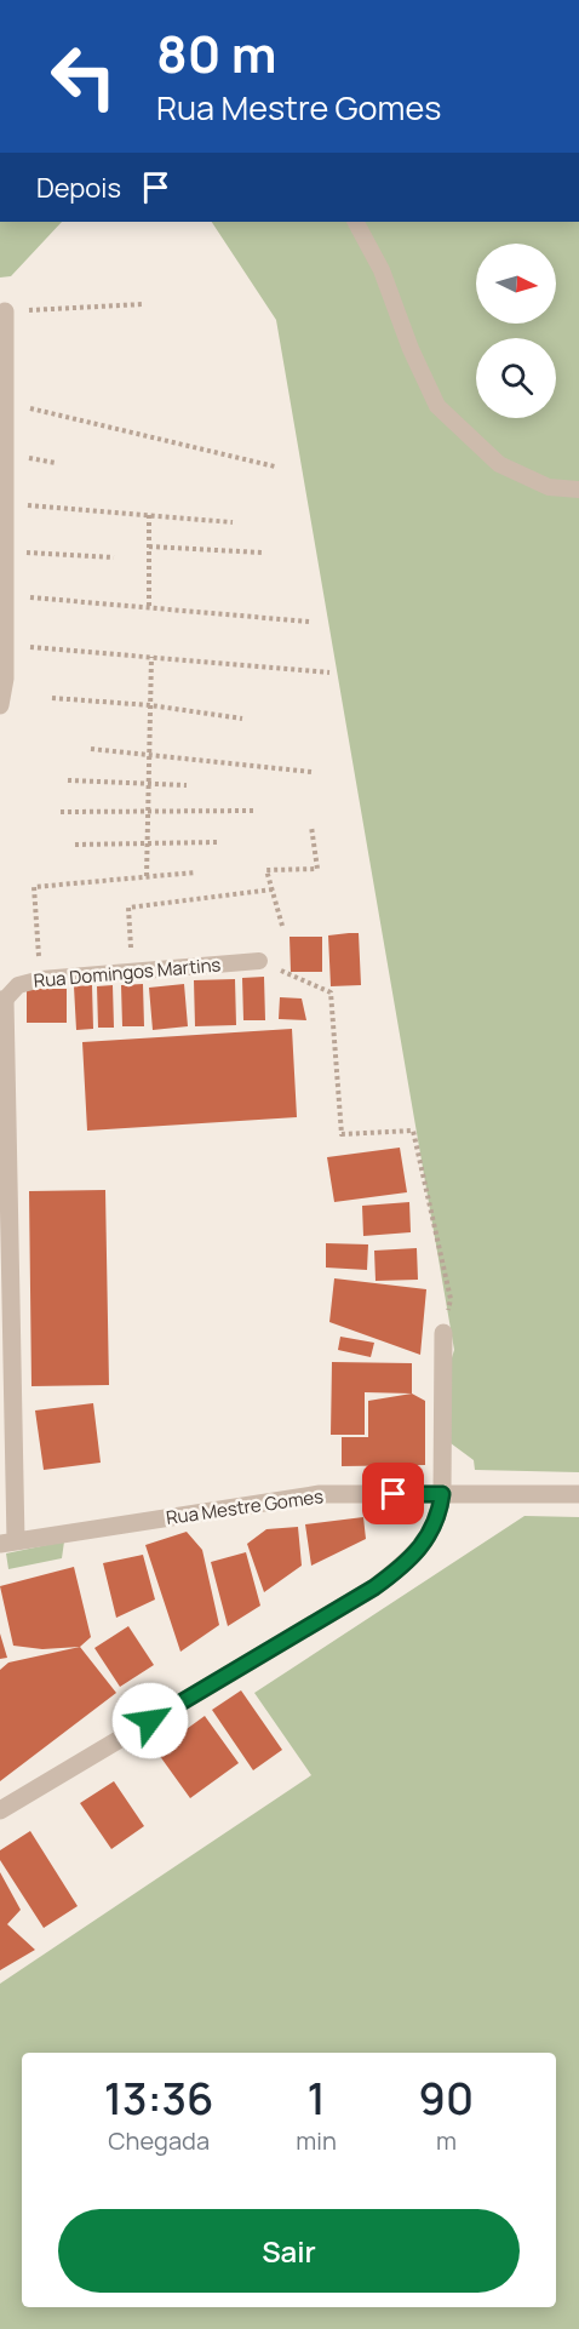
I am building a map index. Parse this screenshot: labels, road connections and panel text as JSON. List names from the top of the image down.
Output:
{
  "streets": {
    "street": ["Rua Mestre Gomes"],
    "lane": ["Rua Domingos Martins"]
  },
  "north": "right",
  "page": {
    "turn": ["80 m", "Rua Mestre Gomes"],
    "then": "Depois",
    "eta": [
      "13:36",
      "Chegada",
      "1",
      "min",
      "90",
      "m"
    ],
    "buttons": "Sair"
  }
}
